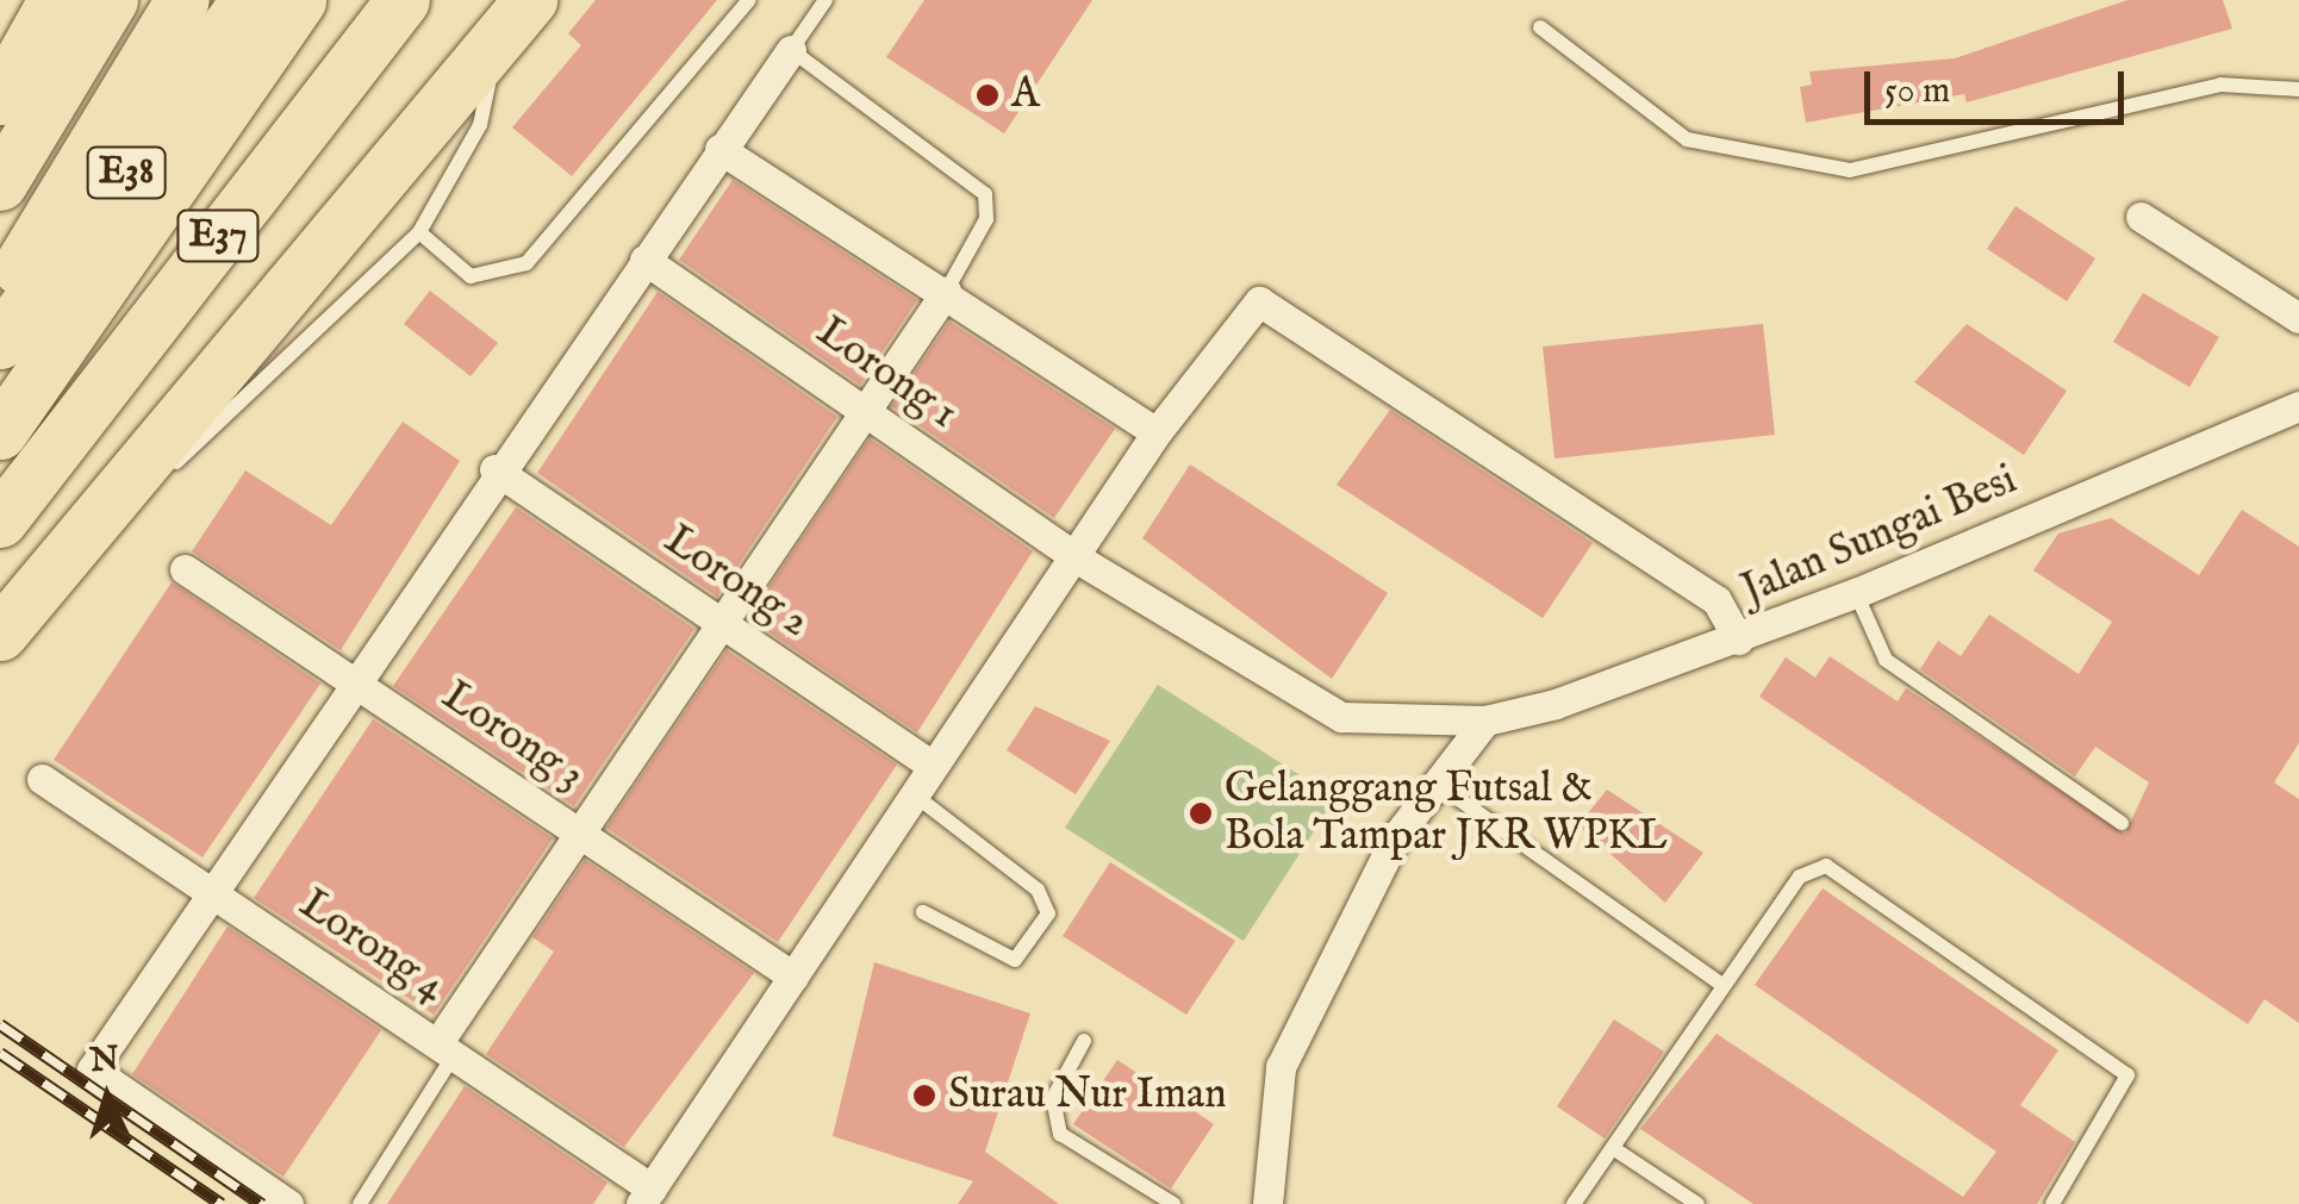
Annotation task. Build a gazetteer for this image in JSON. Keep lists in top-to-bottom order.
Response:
{
  "streets": {
    "highway": ["E38", "E37"],
    "street": [
      "Lorong 1",
      "Jalan Sungai Besi",
      "Lorong 2",
      "Lorong 3",
      "Lorong 4"
    ]
  },
  "crossings": [
    ["Lorong 1", "Jalan Sungai Besi"]
  ],
  "places": ["A", "Gelanggang Futsal & Bola Tampar JKR WPKL", "Surau Nur Iman"],
  "scale_bar": "50 m",
  "north": "top"
}
